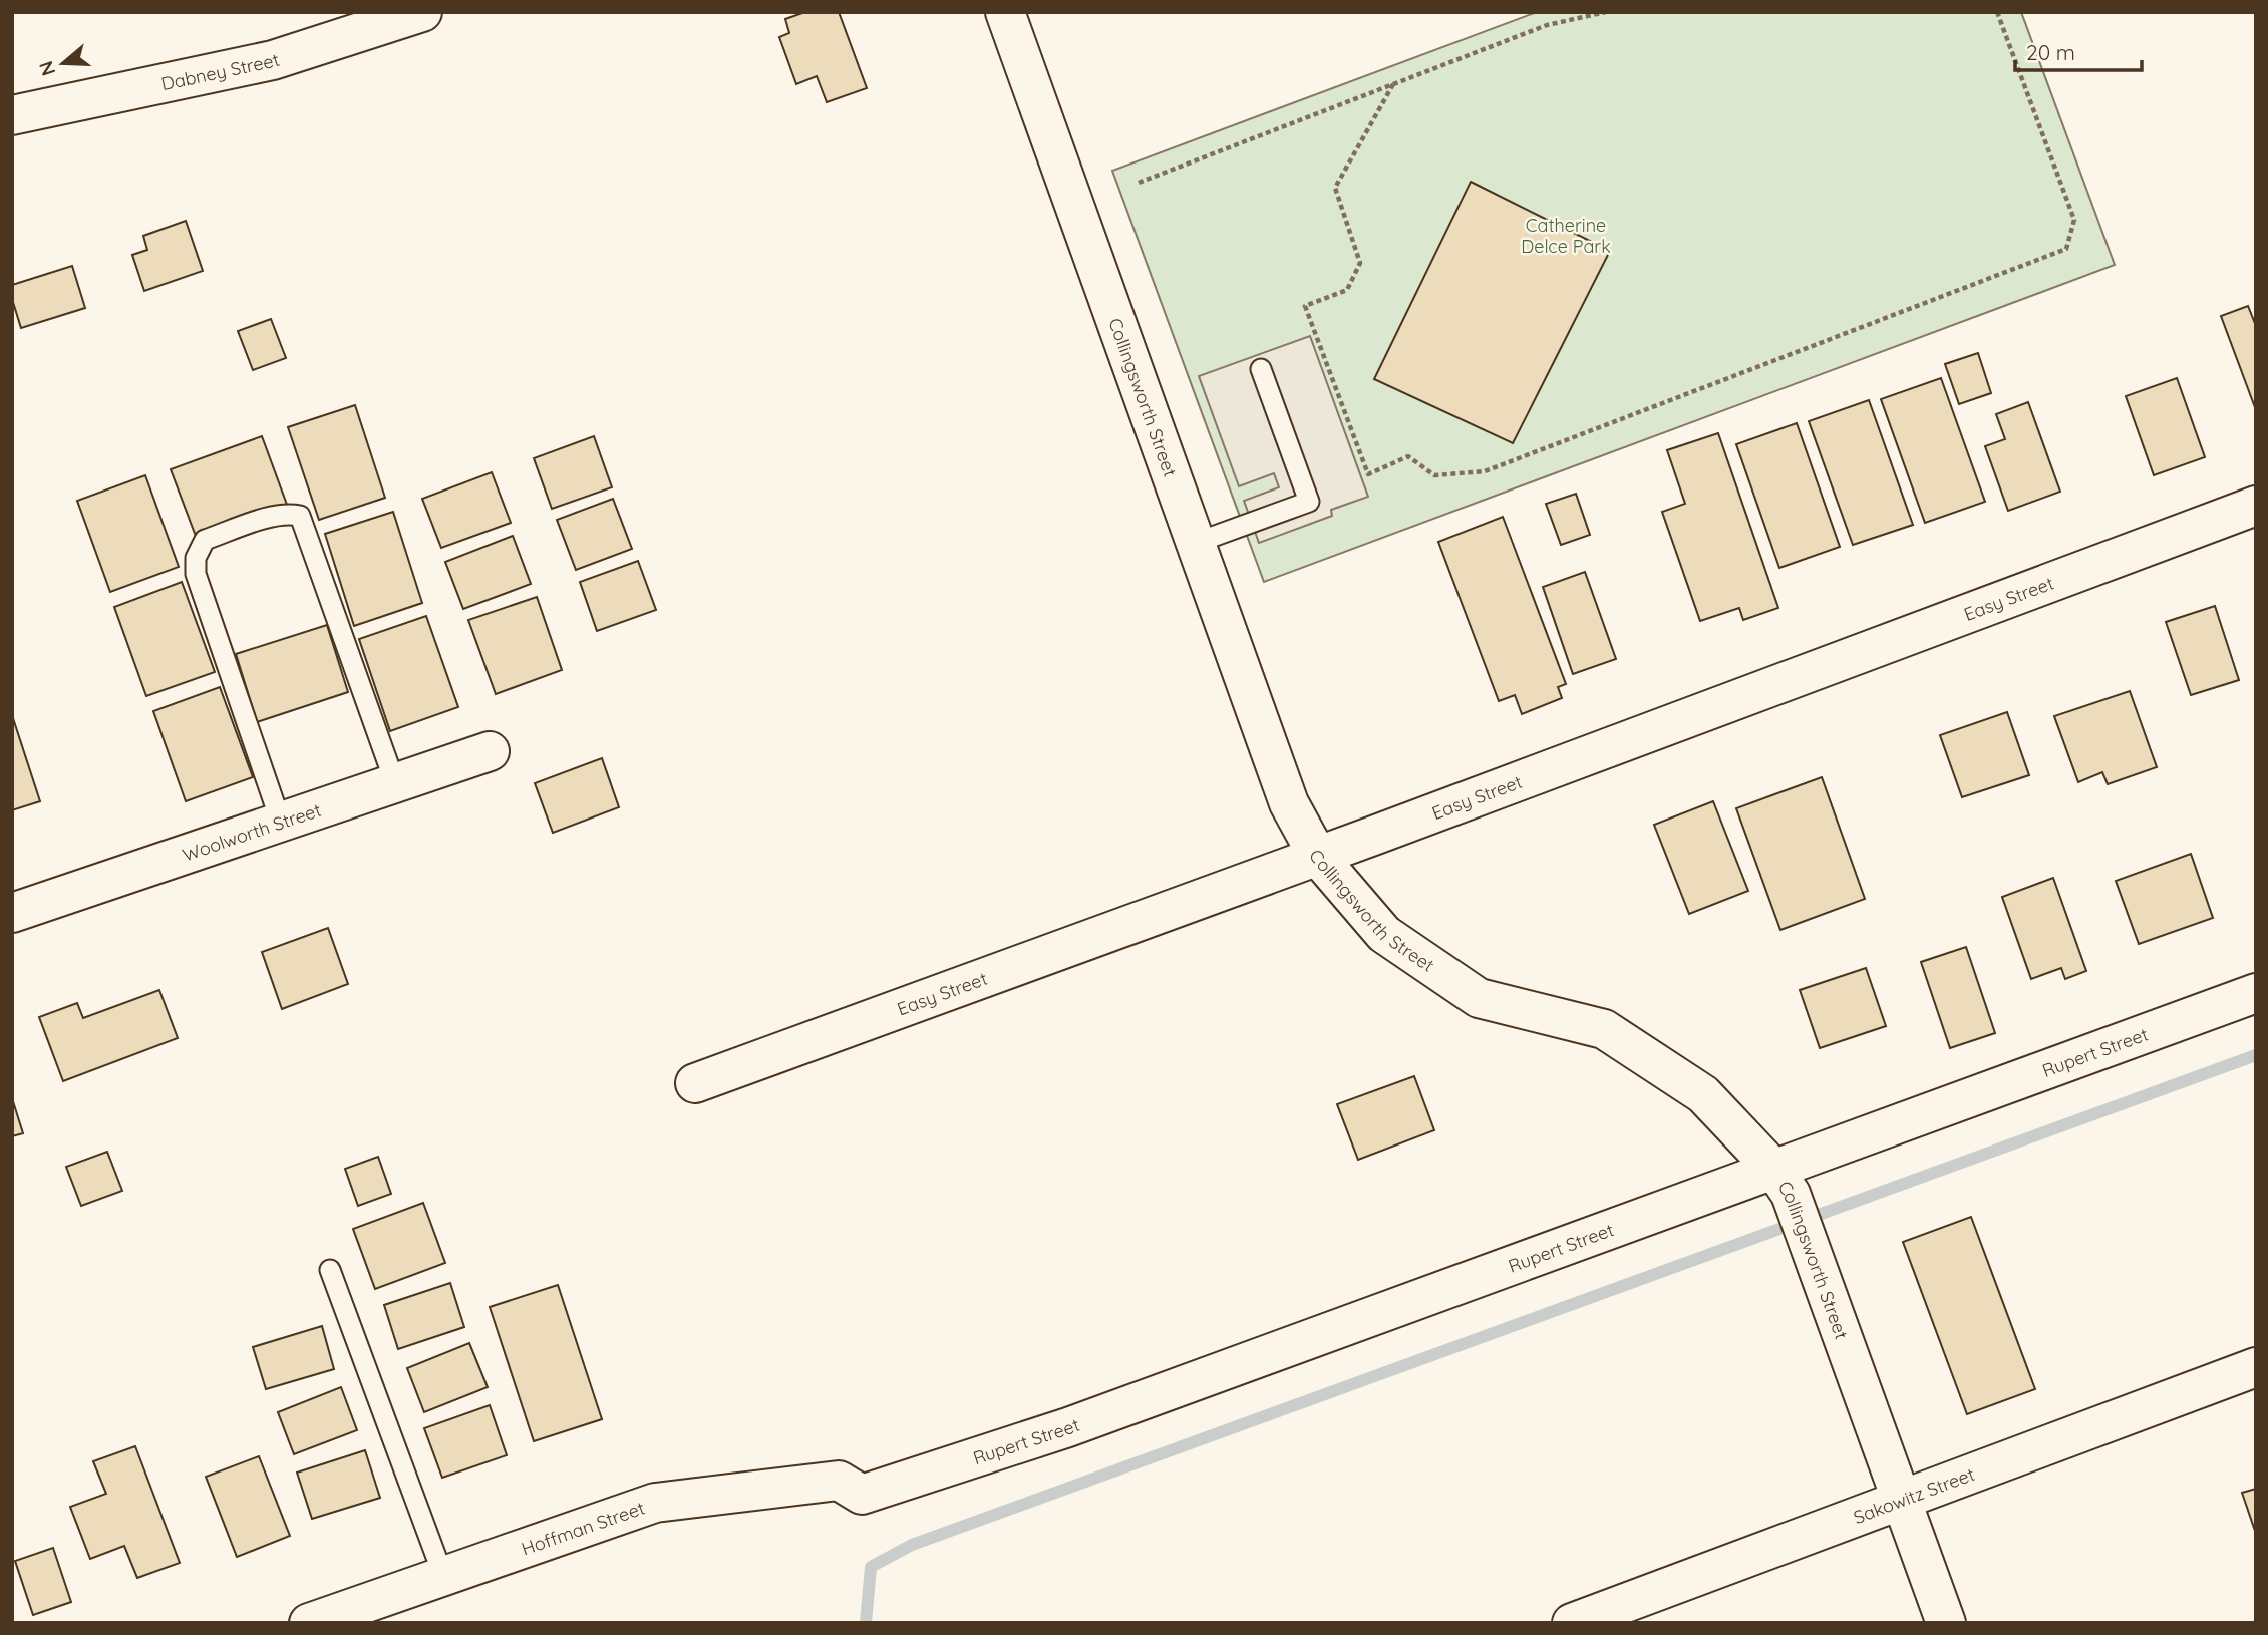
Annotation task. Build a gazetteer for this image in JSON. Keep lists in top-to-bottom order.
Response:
{
  "streets": {
    "street": [
      "Dabney Street",
      "Collingsworth Street",
      "Easy Street",
      "Woolworth Street",
      "Rupert Street",
      "Sakowitz Street",
      "Hoffman Street"
    ]
  },
  "crossings": [
    ["Collingsworth Street", "Easy Street"],
    ["Collingsworth Street", "Rupert Street"],
    ["Collingsworth Street", "Sakowitz Street"],
    ["Rupert Street", "Hoffman Street"]
  ],
  "parks": ["Catherine Delce Park"],
  "scale_bar": "20 m",
  "north": "left"
}
